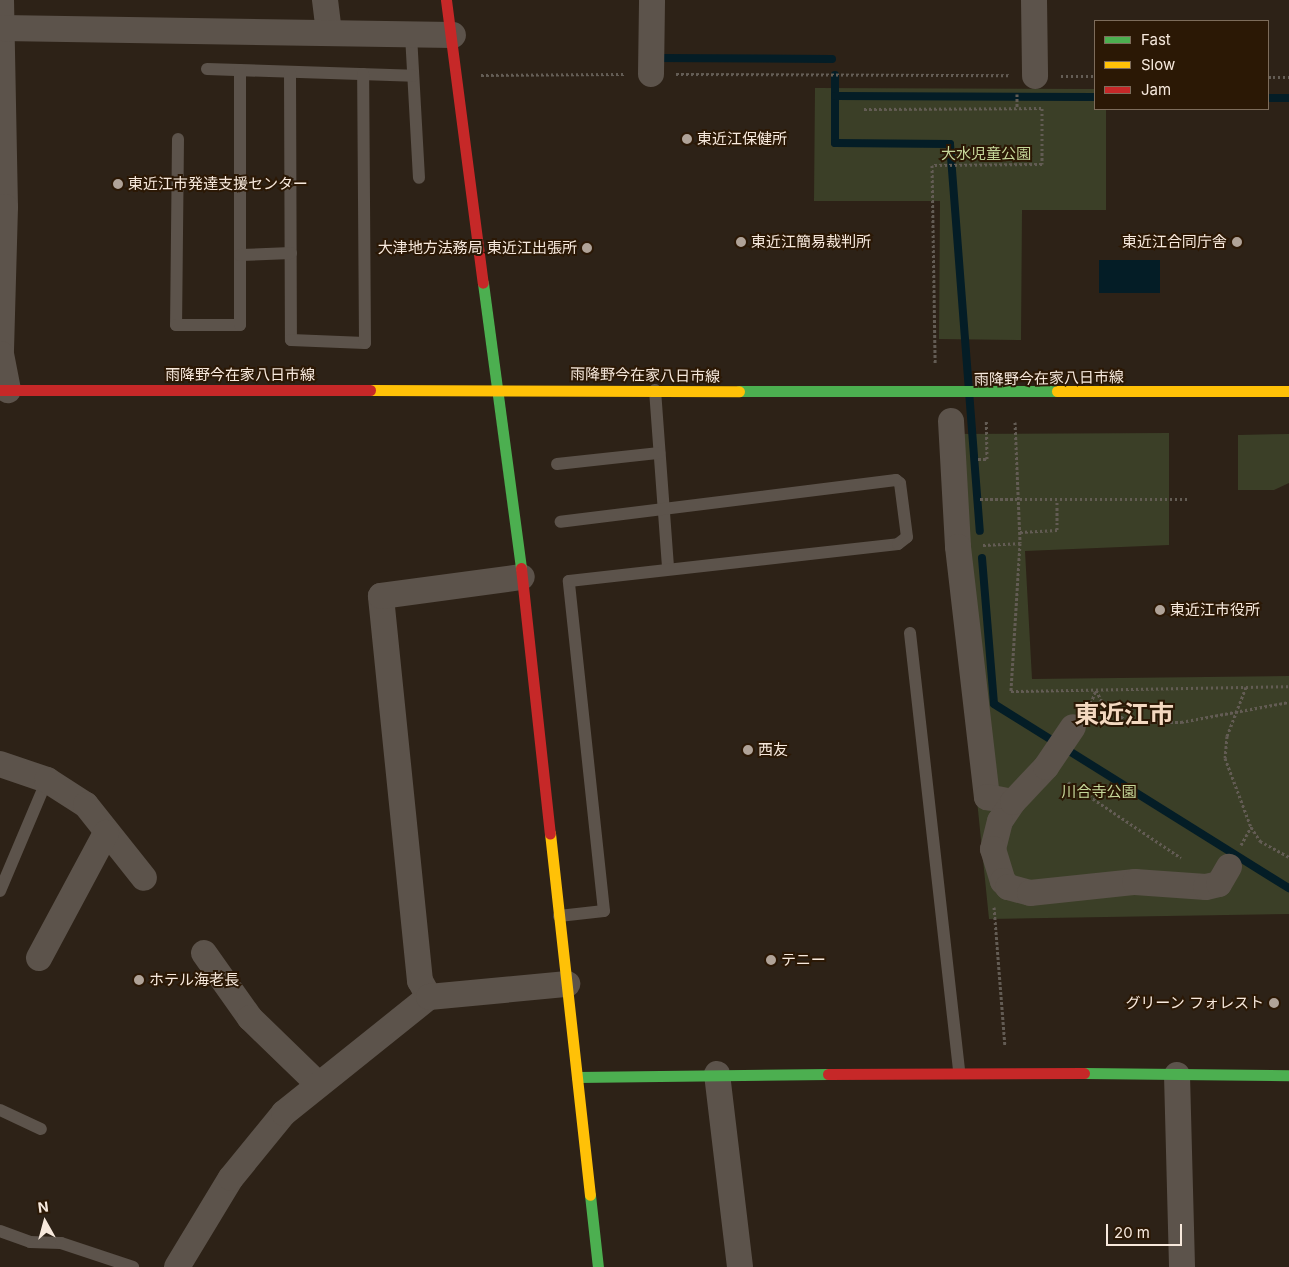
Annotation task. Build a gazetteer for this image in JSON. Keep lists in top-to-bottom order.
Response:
{
  "streets": {
    "street": ["雨降野今在家八日市線"]
  },
  "districts": ["東近江市"],
  "parks": ["大水児童公園", "川合寺公園"],
  "places": [
    "東近江保健所",
    "東近江市発達支援センター",
    "東近江簡易裁判所",
    "東近江合同庁舎",
    "大津地方法務局 東近江出張所",
    "東近江市役所",
    "西友",
    "テニー",
    "ホテル海老長",
    "グリーン フォレスト"
  ],
  "legend": ["Fast", "Slow", "Jam"],
  "scale_bar": "20 m",
  "north": "top"
}
